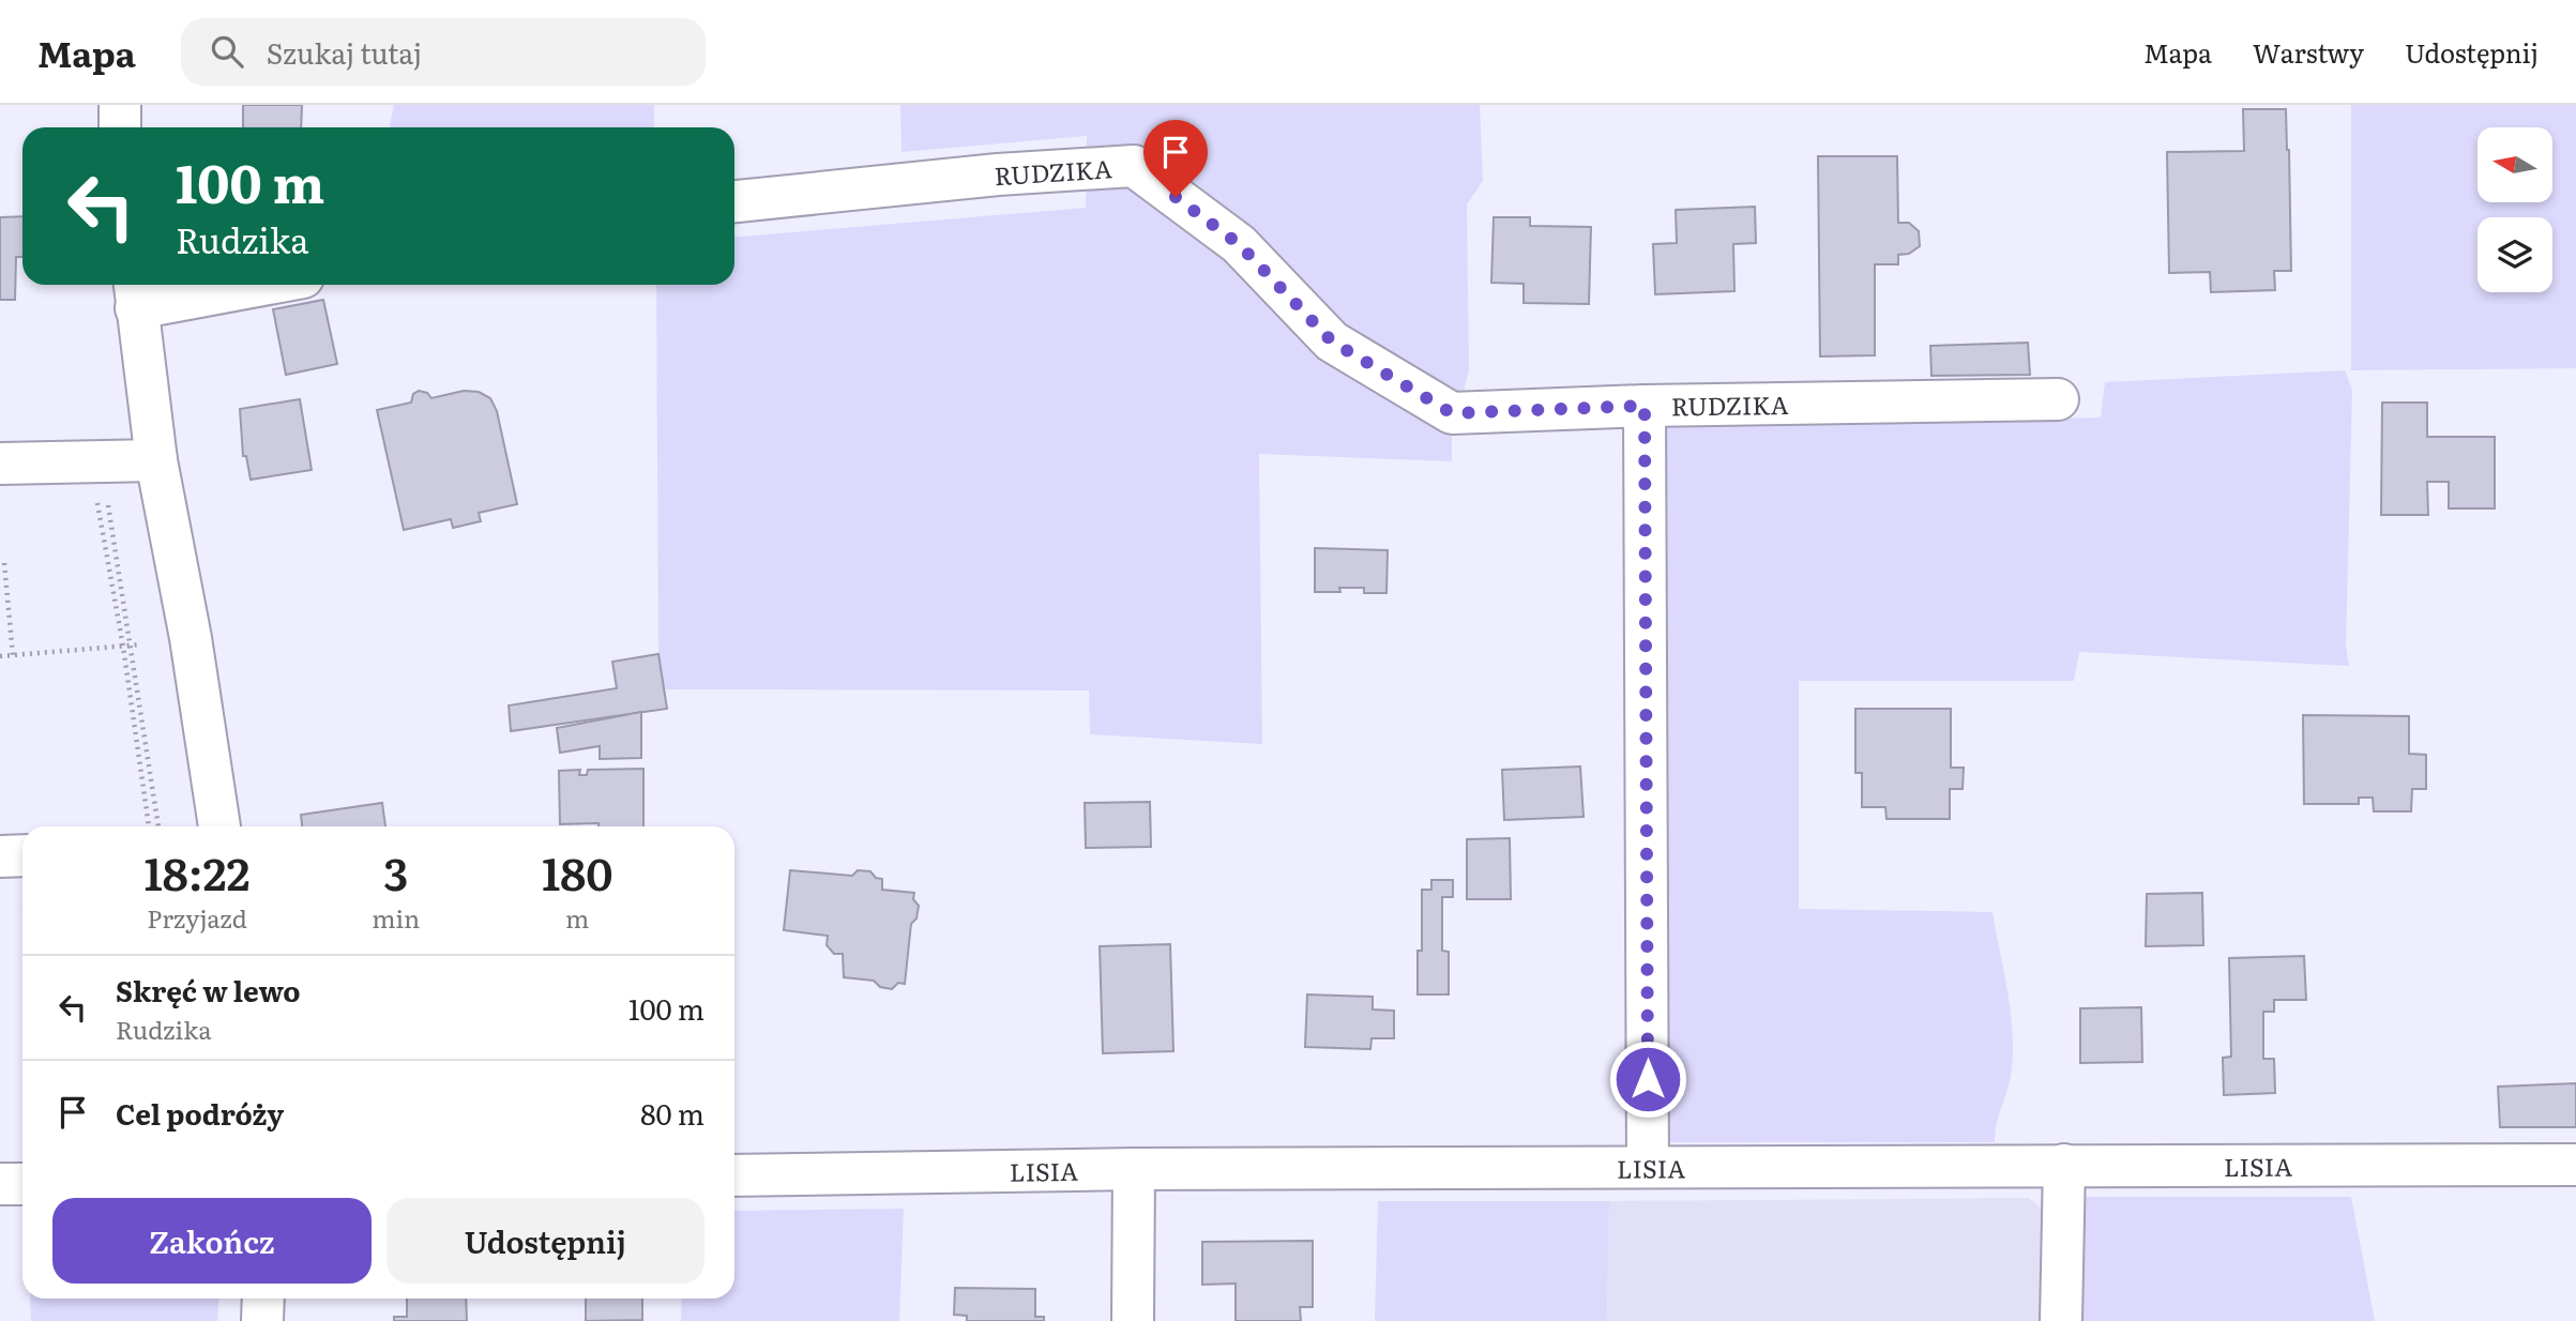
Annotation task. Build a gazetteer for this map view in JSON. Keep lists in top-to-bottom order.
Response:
{
  "streets": {
    "street": ["RUDZIKA", "LISIA"]
  },
  "north": "left",
  "page": {
    "header": "Mapa",
    "search": "Szukaj tutaj",
    "nav": ["Mapa", "Warstwy", "Udostępnij"],
    "turn": ["100 m", "Rudzika"],
    "eta": [
      "18:22",
      "Przyjazd",
      "3",
      "min",
      "180",
      "m"
    ],
    "list": [
      {
        "name": "Skręć w lewo",
        "note": "Rudzika",
        "value": "100 m"
      },
      {
        "name": "Cel podróży",
        "value": "80 m"
      }
    ],
    "buttons": ["Zakończ", "Udostępnij"]
  }
}
